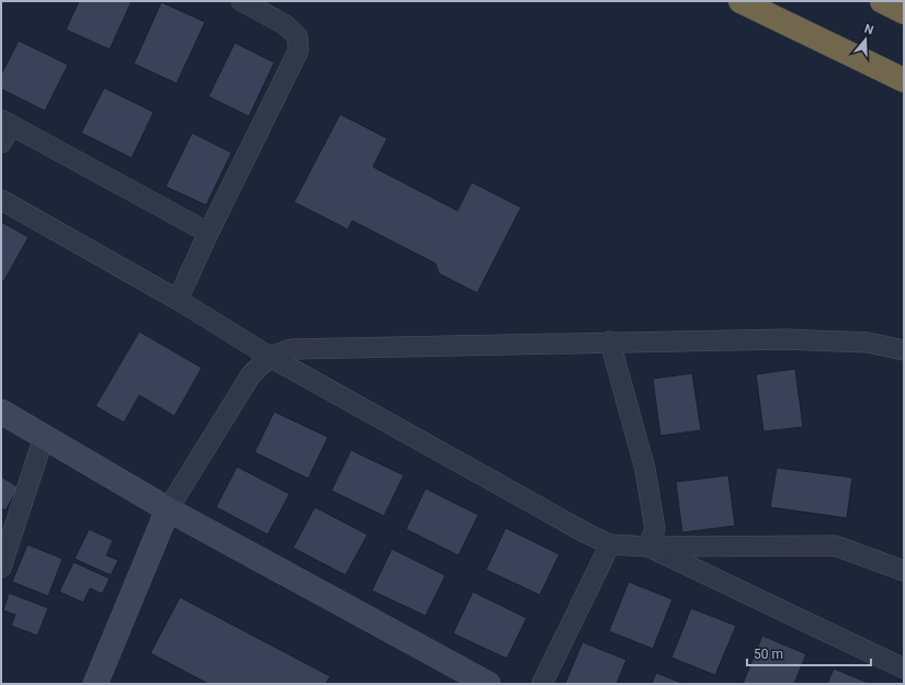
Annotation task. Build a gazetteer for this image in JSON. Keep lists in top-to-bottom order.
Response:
{
  "scale_bar": "50 m",
  "north": "top"
}
